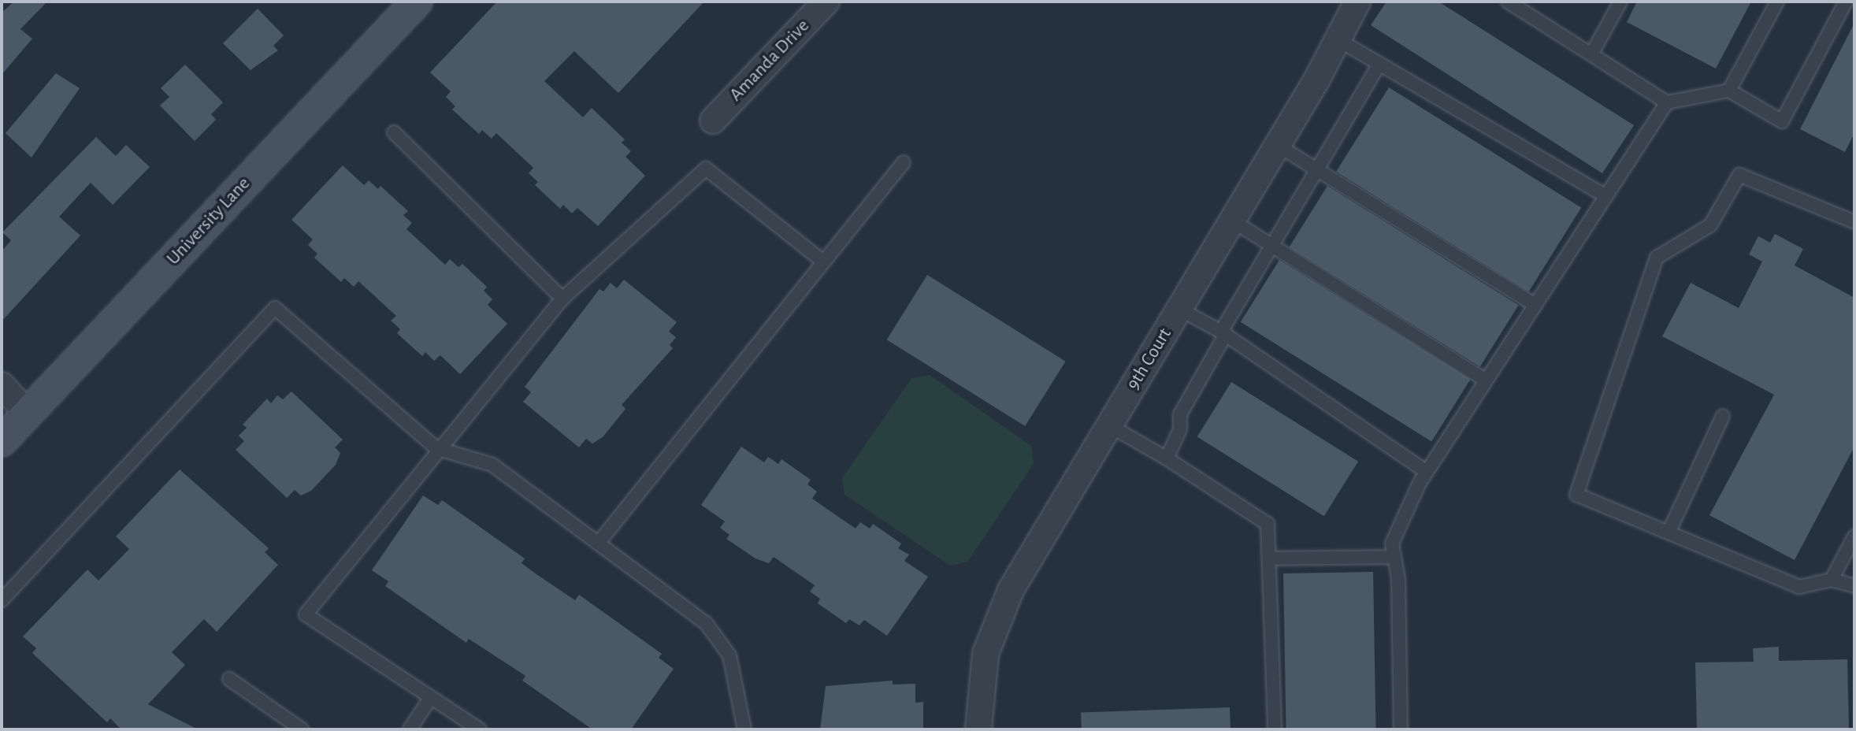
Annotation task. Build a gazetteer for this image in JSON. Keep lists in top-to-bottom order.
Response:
{
  "streets": {
    "street": ["Amanda Drive", "University Lane", "9th Court"]
  }
}
